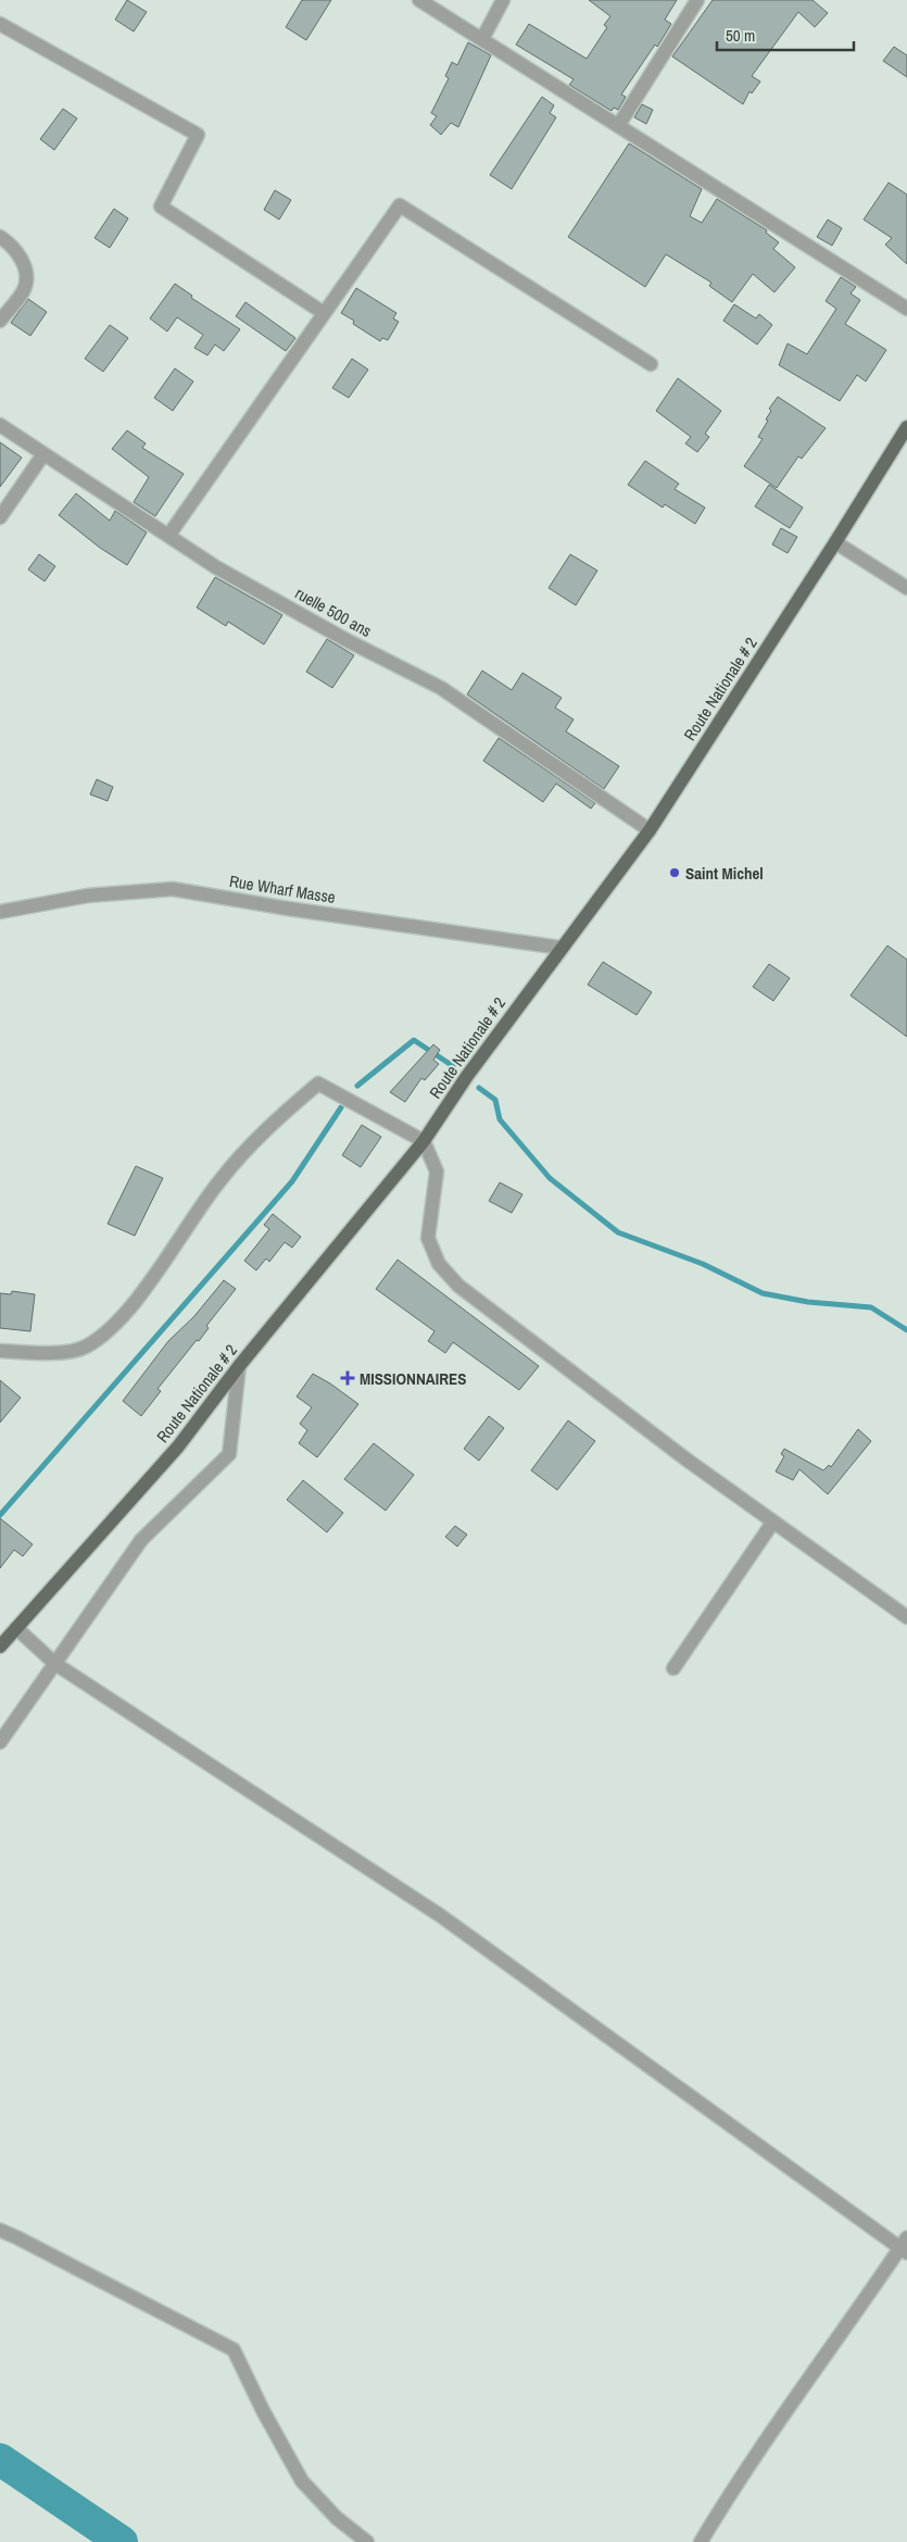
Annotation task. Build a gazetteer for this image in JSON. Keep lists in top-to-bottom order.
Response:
{
  "streets": {
    "main road": ["Route Nationale # 2"],
    "street": ["ruelle 500 ans", "Rue Wharf Masse"]
  },
  "crossings": [
    ["ruelle 500 ans", "Route Nationale # 2"],
    ["Route Nationale # 2", "Rue Wharf Masse"]
  ],
  "places": {
    "other": ["Saint Michel"],
    "health": ["MISSIONNAIRES"]
  },
  "scale_bar": "50 m"
}
